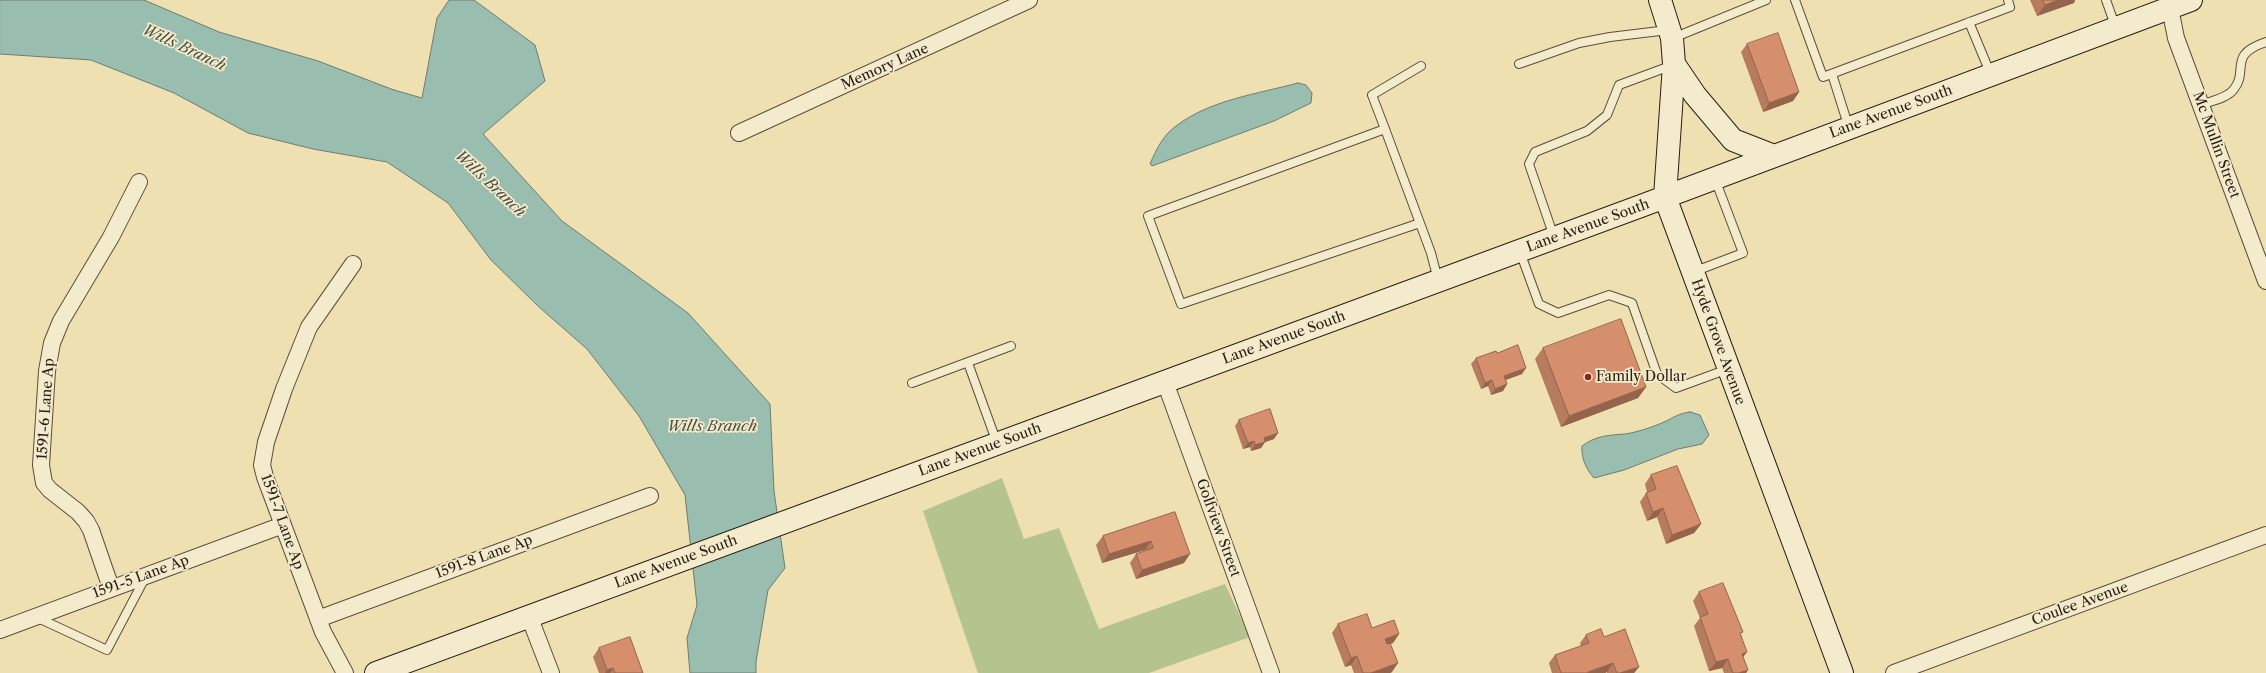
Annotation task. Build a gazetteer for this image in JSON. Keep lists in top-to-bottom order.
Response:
{
  "streets": {
    "main road": ["Lane Avenue South", "Hyde Grove Avenue"],
    "street": [
      "Memory Lane",
      "Mc Mullin Street",
      "1591-6 Lane Ap",
      "1591-7 Lane Ap",
      "Golfview Street",
      "1591-8 Lane Ap",
      "1591-5 Lane Ap",
      "Coulee Avenue"
    ]
  },
  "crossings": [
    ["Lane Avenue South", "Mc Mullin Street"],
    ["Lane Avenue South", "Hyde Grove Avenue"],
    ["Lane Avenue South", "Golfview Street"],
    ["1591-6 Lane Ap", "1591-5 Lane Ap"],
    ["1591-7 Lane Ap", "1591-8 Lane Ap"],
    ["1591-7 Lane Ap", "1591-5 Lane Ap"]
  ],
  "water": ["Wills Branch"],
  "places": ["Family Dollar"]
}
